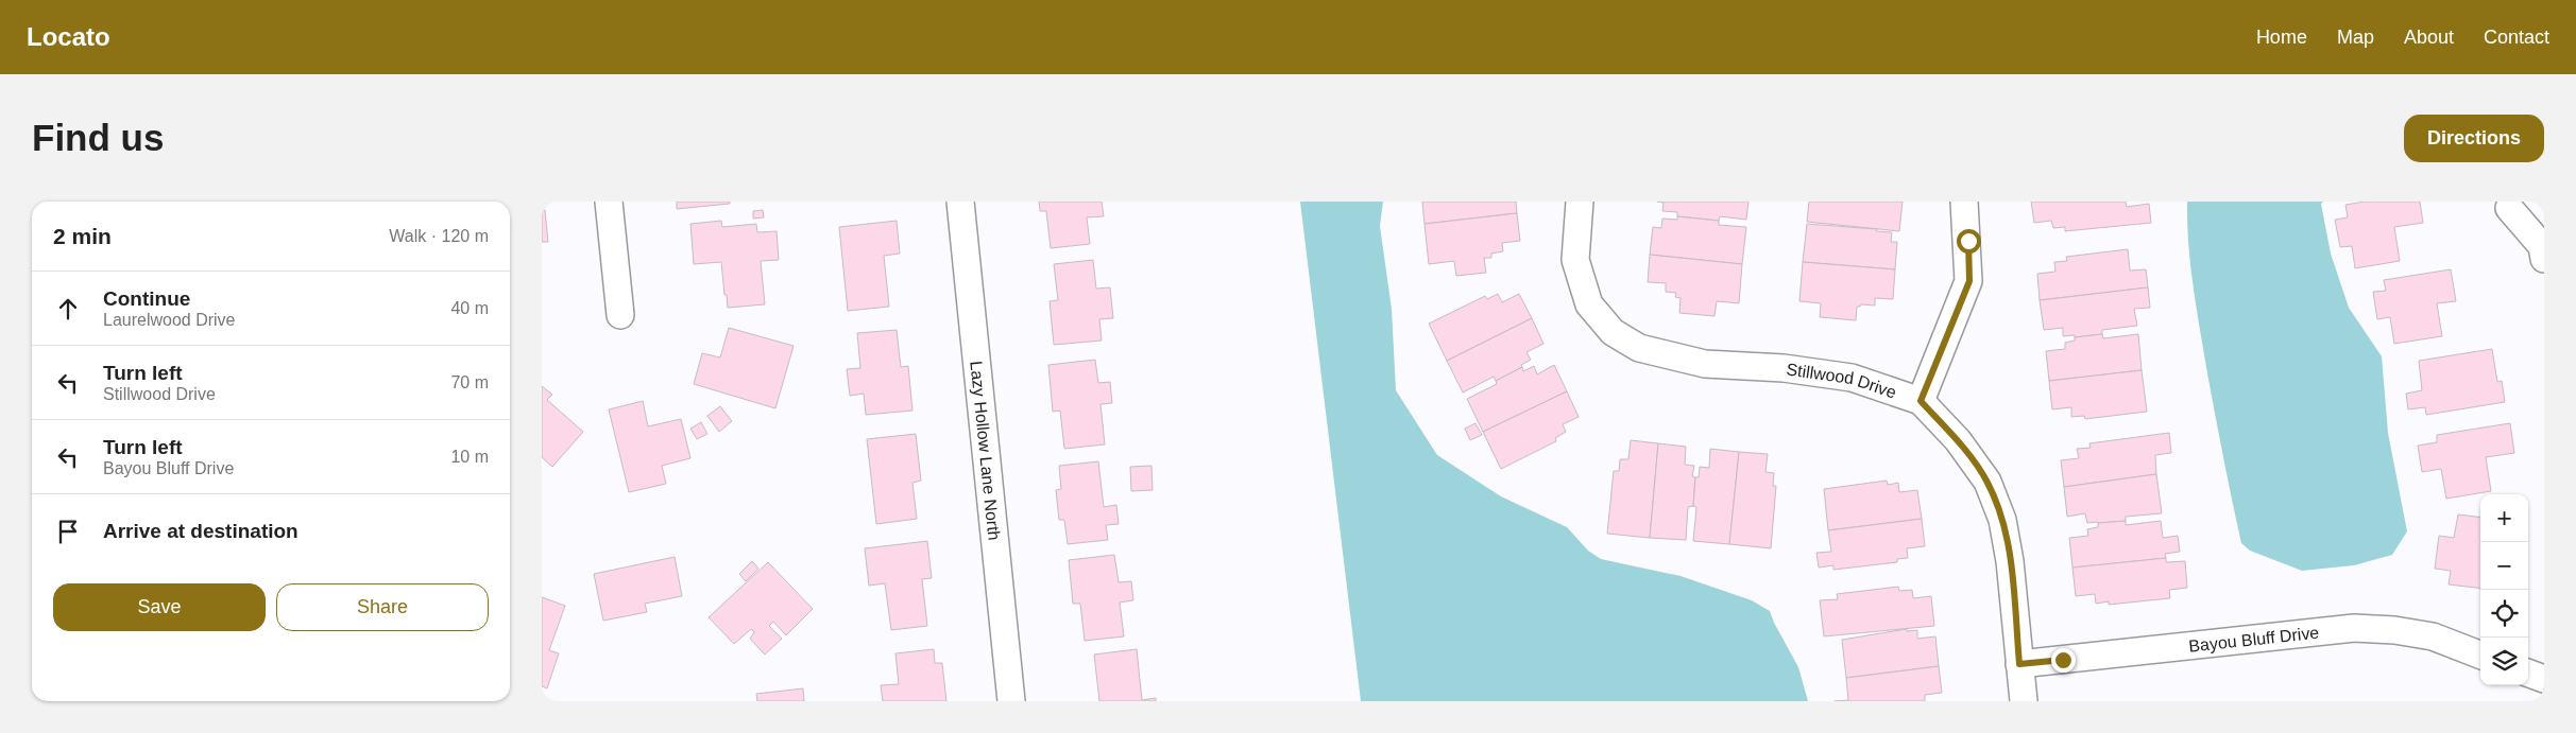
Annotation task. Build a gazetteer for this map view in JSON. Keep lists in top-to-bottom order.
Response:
{
  "streets": {
    "street": ["Stillwood Drive", "Lazy Hollow Lane North", "Bayou Bluff Drive"]
  },
  "crossings": [
    ["Stillwood Drive", "Bayou Bluff Drive"]
  ],
  "page": {
    "header": "Locato",
    "nav": [
      "Home",
      "Map",
      "About",
      "Contact"
    ],
    "buttons": [
      "Directions",
      ["Save", "Share"]
    ],
    "title": "Find us",
    "heading": ["2 min", "Walk · 120 m"],
    "list": [
      ["Continue", "Laurelwood Drive", "40 m"],
      ["Turn left", "Stillwood Drive", "70 m"],
      ["Turn left", "Bayou Bluff Drive", "10 m"],
      "Arrive at destination"
    ],
    "map_buttons": ["+", "−"]
  }
}
